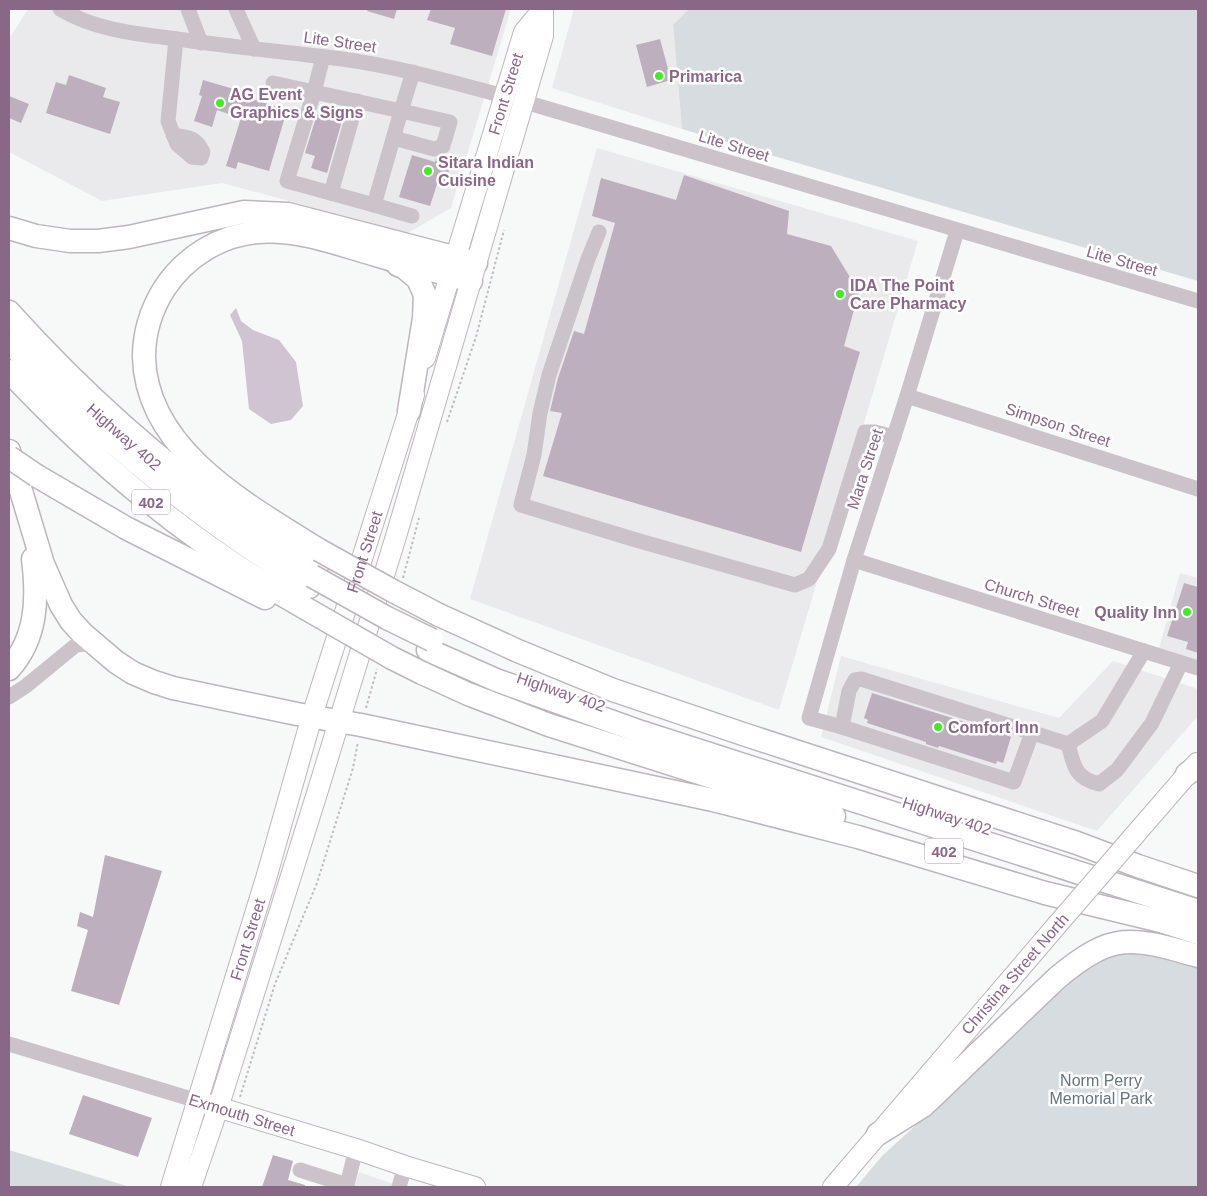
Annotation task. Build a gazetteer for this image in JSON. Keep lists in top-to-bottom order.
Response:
{
  "streets": {
    "highway": ["Highway 402", "402"],
    "main road": ["Front Street", "Christina Street North", "Exmouth Street"],
    "street": [
      "Lite Street",
      "Simpson Street",
      "Mara Street",
      "Church Street"
    ]
  },
  "crossings": [
    ["Lite Street", "Front Street"],
    ["Lite Street", "Mara Street"],
    ["Front Street", "Exmouth Street"],
    ["Simpson Street", "Mara Street"],
    ["Mara Street", "Church Street"]
  ],
  "parks": ["Norm Perry Memorial Park"],
  "places": [
    "Primarica",
    "AG Event Graphics & Signs",
    "Sitara Indian Cuisine",
    "IDA The Point Care Pharmacy",
    "Quality Inn",
    "Comfort Inn"
  ]
}
